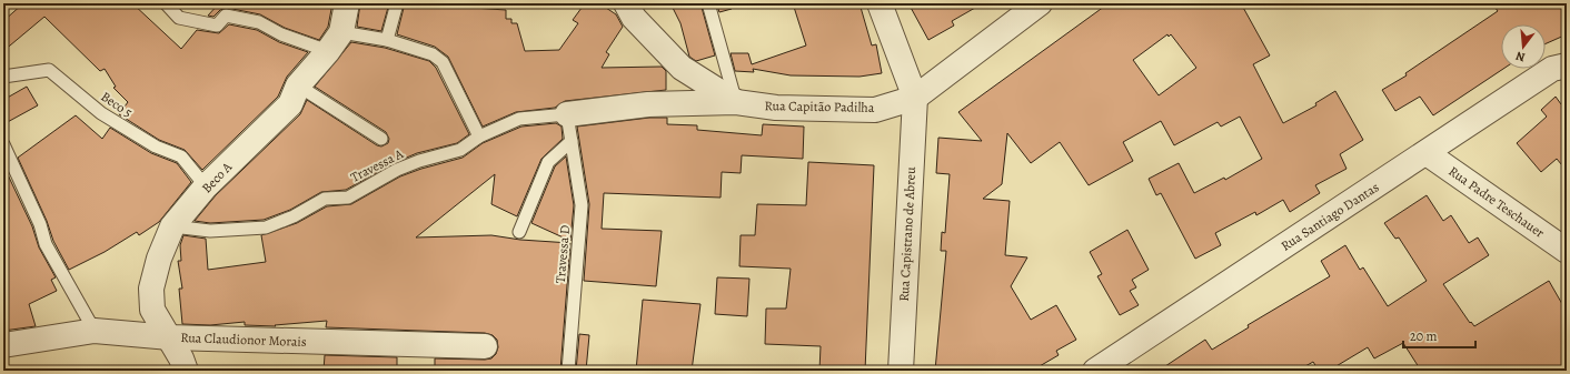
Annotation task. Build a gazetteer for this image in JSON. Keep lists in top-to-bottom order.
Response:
{
  "streets": {
    "street": [
      "Rua Capitão Padilha",
      "Beco A",
      "Rua Padre Teschauer",
      "Rua Santiago Dantas",
      "Rua Capistrano de Abreu",
      "Rua Claudionor Morais"
    ],
    "lane": ["Beco 5", "Travessa A", "Travessa D"]
  },
  "crossings": [
    ["Beco 5", "Beco A"],
    ["Rua Capitão Padilha", "Travessa A"],
    ["Rua Capitão Padilha", "Rua Capistrano de Abreu"],
    ["Rua Capitão Padilha", "Travessa D"],
    ["Travessa A", "Beco A"],
    ["Travessa A", "Travessa D"],
    ["Beco A", "Rua Claudionor Morais"],
    ["Rua Padre Teschauer", "Rua Santiago Dantas"]
  ],
  "scale_bar": "20 m",
  "north": "bottom"
}
